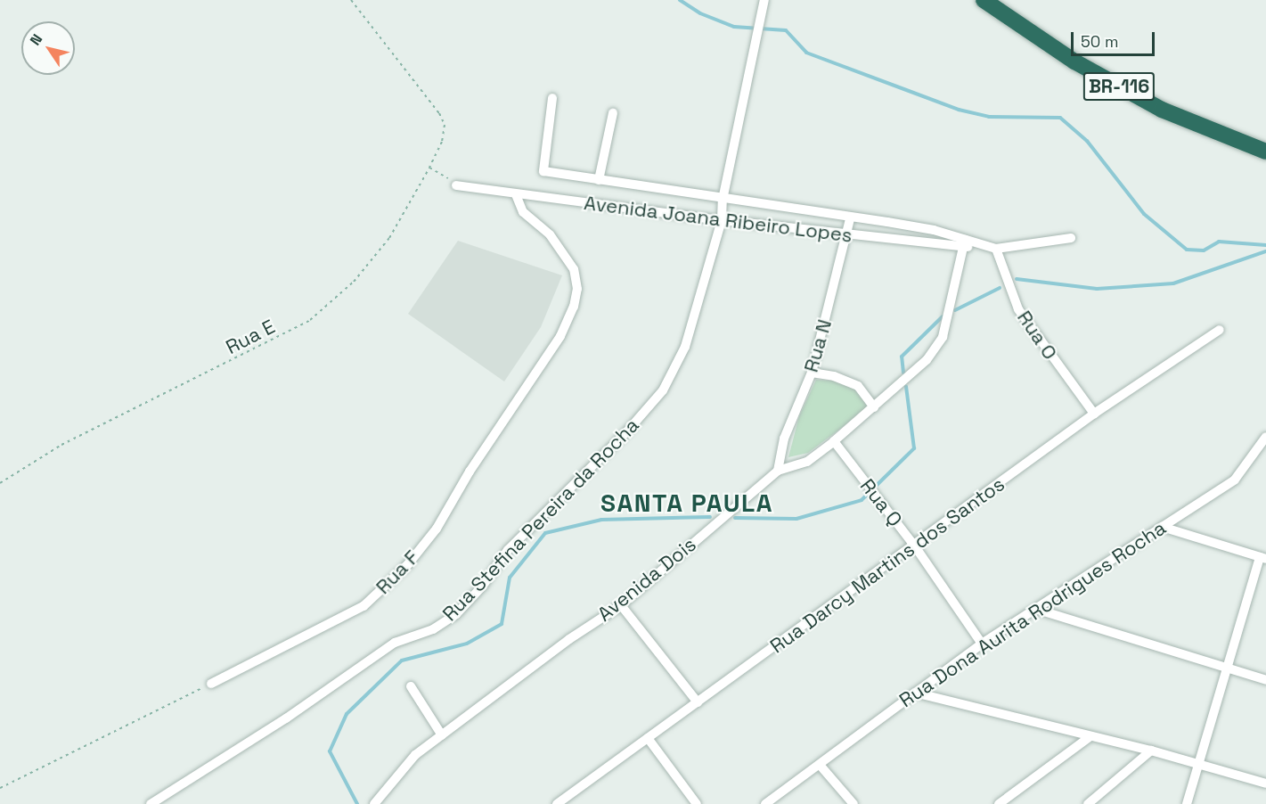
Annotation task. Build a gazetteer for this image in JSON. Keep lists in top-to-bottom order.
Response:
{
  "streets": {
    "highway": ["BR-116"],
    "street": [
      "Avenida Joana Ribeiro Lopes",
      "Rua O",
      "Rua N",
      "Rua Q",
      "Rua Stefina Pereira da Rocha",
      "Rua Darcy Martins dos Santos",
      "Rua F",
      "Avenida Dois",
      "Rua Dona Aurita Rodrigues Rocha"
    ],
    "path": ["Rua E"]
  },
  "crossings": [
    ["Avenida Joana Ribeiro Lopes", "Rua O"],
    ["Avenida Joana Ribeiro Lopes", "Rua N"],
    ["Avenida Joana Ribeiro Lopes", "Rua Stefina Pereira da Rocha"],
    ["Avenida Joana Ribeiro Lopes", "Rua F"],
    ["Avenida Joana Ribeiro Lopes", "Avenida Dois"],
    ["Rua O", "Rua Darcy Martins dos Santos"],
    ["Rua N", "Avenida Dois"],
    ["Rua Q", "Rua Darcy Martins dos Santos"],
    ["Rua Q", "Avenida Dois"],
    ["Rua Q", "Rua Dona Aurita Rodrigues Rocha"]
  ],
  "districts": ["SANTA PAULA"],
  "scale_bar": "50 m",
  "north": "top left"
}
